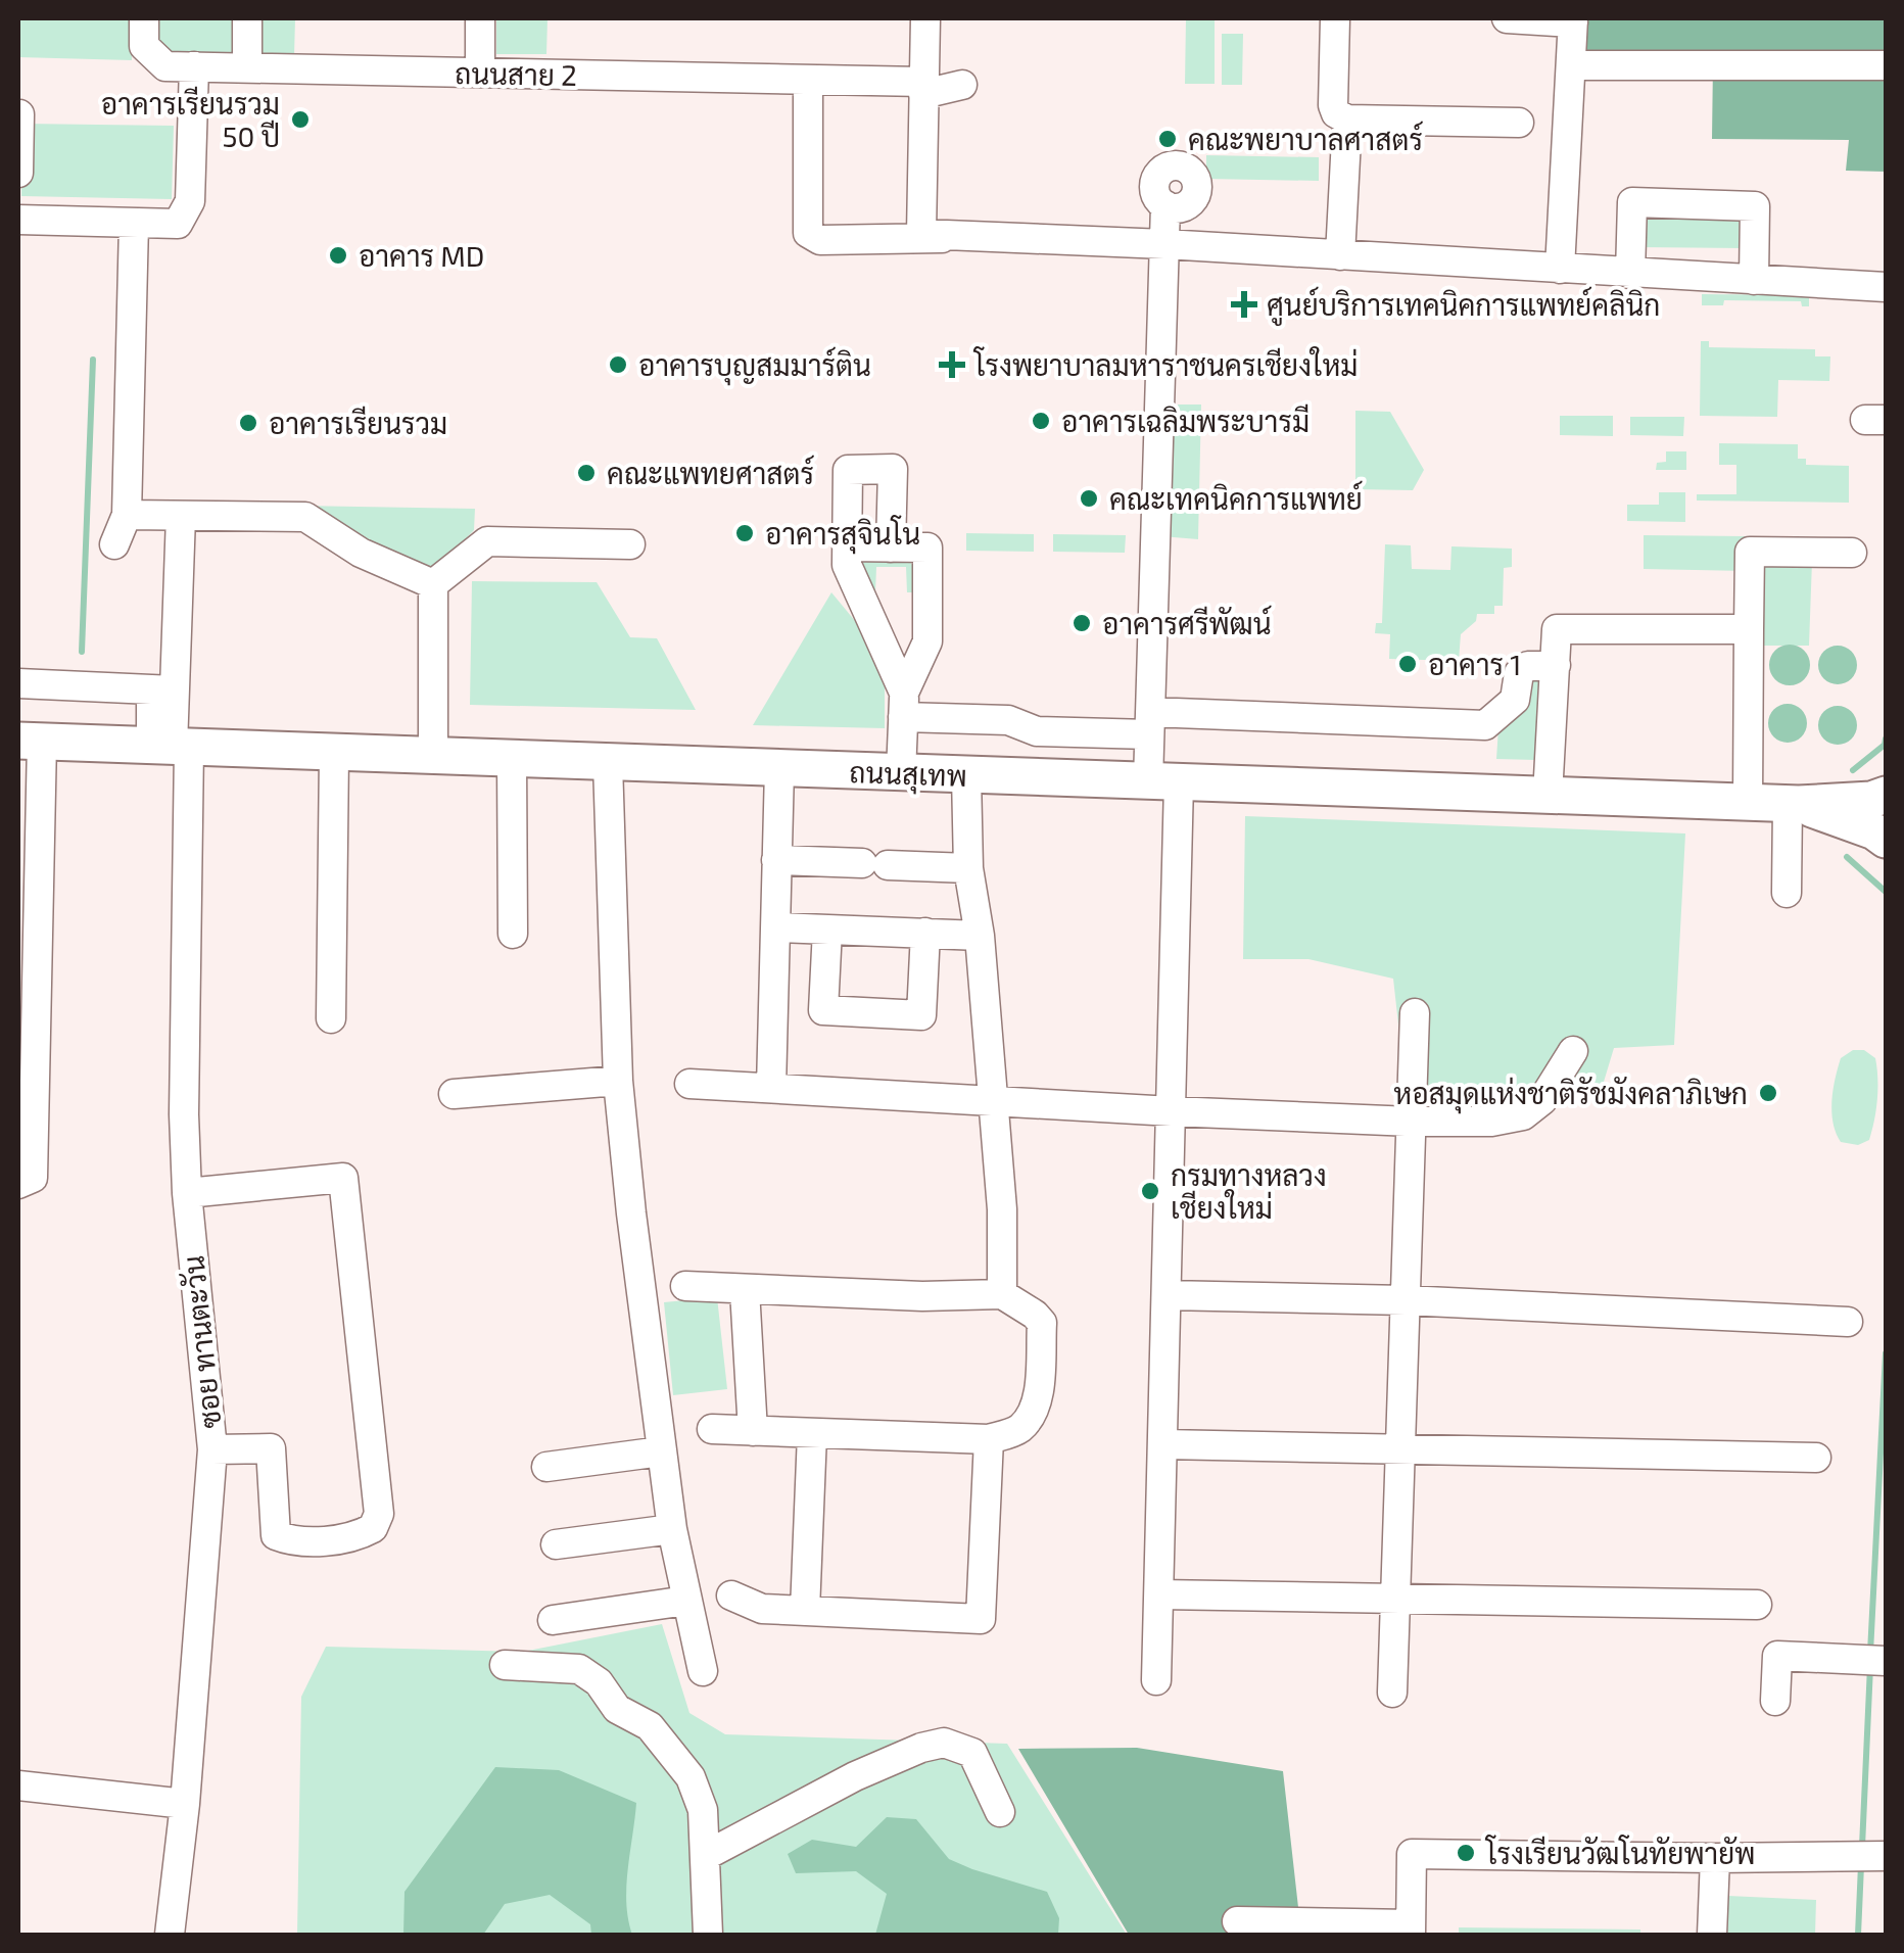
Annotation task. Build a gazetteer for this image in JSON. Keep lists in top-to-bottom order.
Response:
{
  "streets": {
    "main road": ["ถนนสุเทพ"],
    "street": ["ถนนสาย 2", "ซอย ทานตะวัน"]
  },
  "crossings": [
    ["ถนนสุเทพ", "ซอย ทานตะวัน"]
  ],
  "places": {
    "other": [
      "อาคารเรียนรวม 50 ปี",
      "คณะพยาบาลศาสตร์",
      "อาคาร MD",
      "อาคารบุญสมมาร์ติน",
      "อาคารเฉลิมพระบารมี",
      "อาคารเรียนรวม",
      "คณะแพทยศาสตร์",
      "คณะเทคนิคการแพทย์",
      "อาคารสุจินโน",
      "อาคารศรีพัฒน์",
      "อาคาร 1",
      "หอสมุดแห่งชาติรัชมังคลาภิเษก",
      "กรมทางหลวง เชียงใหม่",
      "โรงเรียนวัฒโนทัยพายัพ"
    ],
    "health": ["ศูนย์บริการเทคนิคการแพทย์คลินิก", "โรงพยาบาลมหาราชนครเชียงใหม่"]
  }
}
